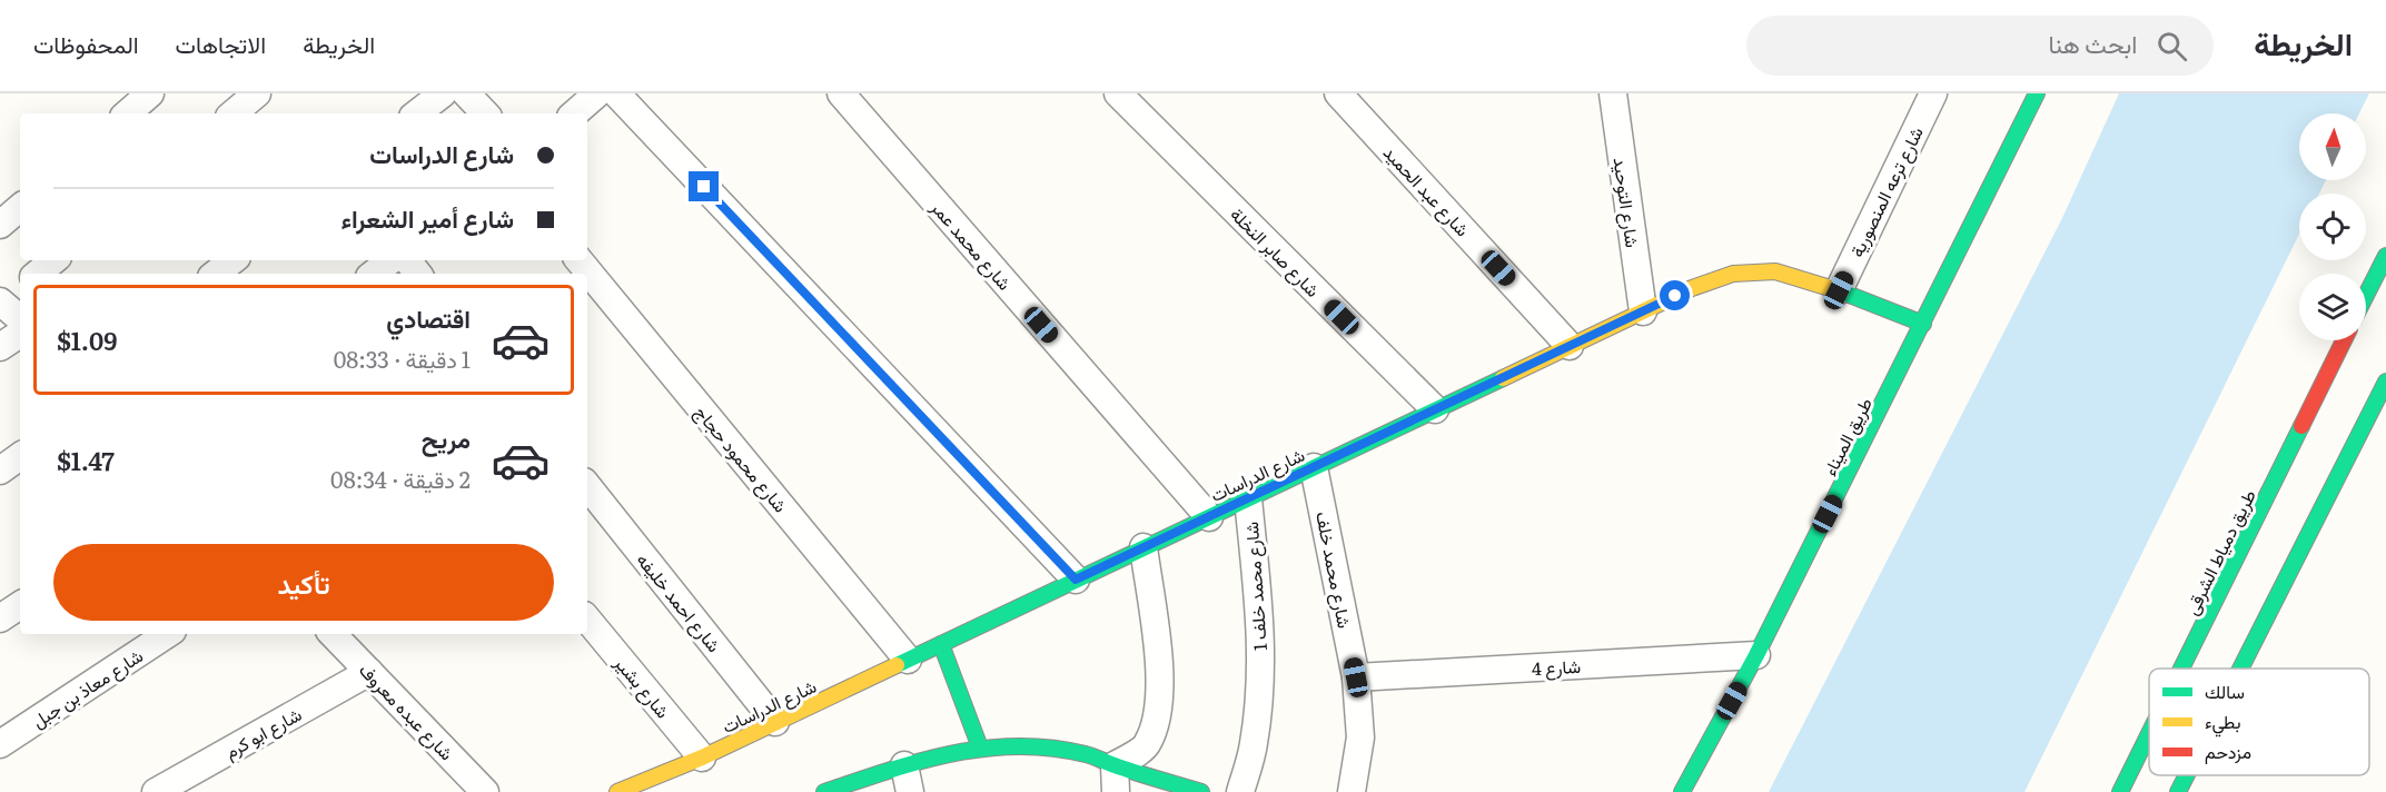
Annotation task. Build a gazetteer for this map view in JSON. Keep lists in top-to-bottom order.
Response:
{
  "streets": {
    "main road": ["طريق الميناء", "شارع الدراسات", "طريق دمياط الشرقى"],
    "street": [
      "شارع عبد الحميد",
      "شارع ترعه المنصورية",
      "شارع التوحيد",
      "شارع محمد عمر",
      "شارع صابر النخلة",
      "شارع محمود حجاج",
      "شارع محمد خلف",
      "شارع محمد خلف 1",
      "شارع احمد خليفه",
      "شارع 4",
      "شارع بشير",
      "شارع معاذ بن جبل",
      "شارع عبده معروف",
      "شارع ابو كرم"
    ]
  },
  "crossings": [
    ["شارع عبد الحميد", "شارع الدراسات"],
    ["شارع ترعه المنصورية", "شارع الدراسات"],
    ["شارع التوحيد", "شارع الدراسات"],
    ["شارع محمد عمر", "شارع الدراسات"],
    ["شارع صابر النخلة", "شارع الدراسات"],
    ["طريق الميناء", "شارع الدراسات"],
    ["طريق الميناء", "شارع 4"],
    ["شارع محمود حجاج", "شارع الدراسات"],
    ["شارع الدراسات", "شارع محمد خلف"],
    ["شارع الدراسات", "شارع محمد خلف 1"],
    ["شارع الدراسات", "شارع احمد خليفه"],
    ["شارع الدراسات", "شارع بشير"],
    ["شارع محمد خلف", "شارع 4"],
    ["شارع عبده معروف", "شارع ابو كرم"]
  ],
  "legend": ["سالك", "بطيء", "مزدحم"],
  "north": "top",
  "page": {
    "header": "الخريطة",
    "search": "ابحث هنا",
    "nav": ["الخريطة", "الاتجاهات", "المحفوظات"],
    "banner": ["شارع الدراسات", "شارع أمير الشعراء"],
    "list": [
      {
        "name": "اقتصادي",
        "note": "1 دقيقة · 08:33",
        "value": "$1.09"
      },
      {
        "name": "مريح",
        "note": "2 دقيقة · 08:34",
        "value": "$1.47"
      }
    ],
    "buttons": "تأكيد"
  }
}
